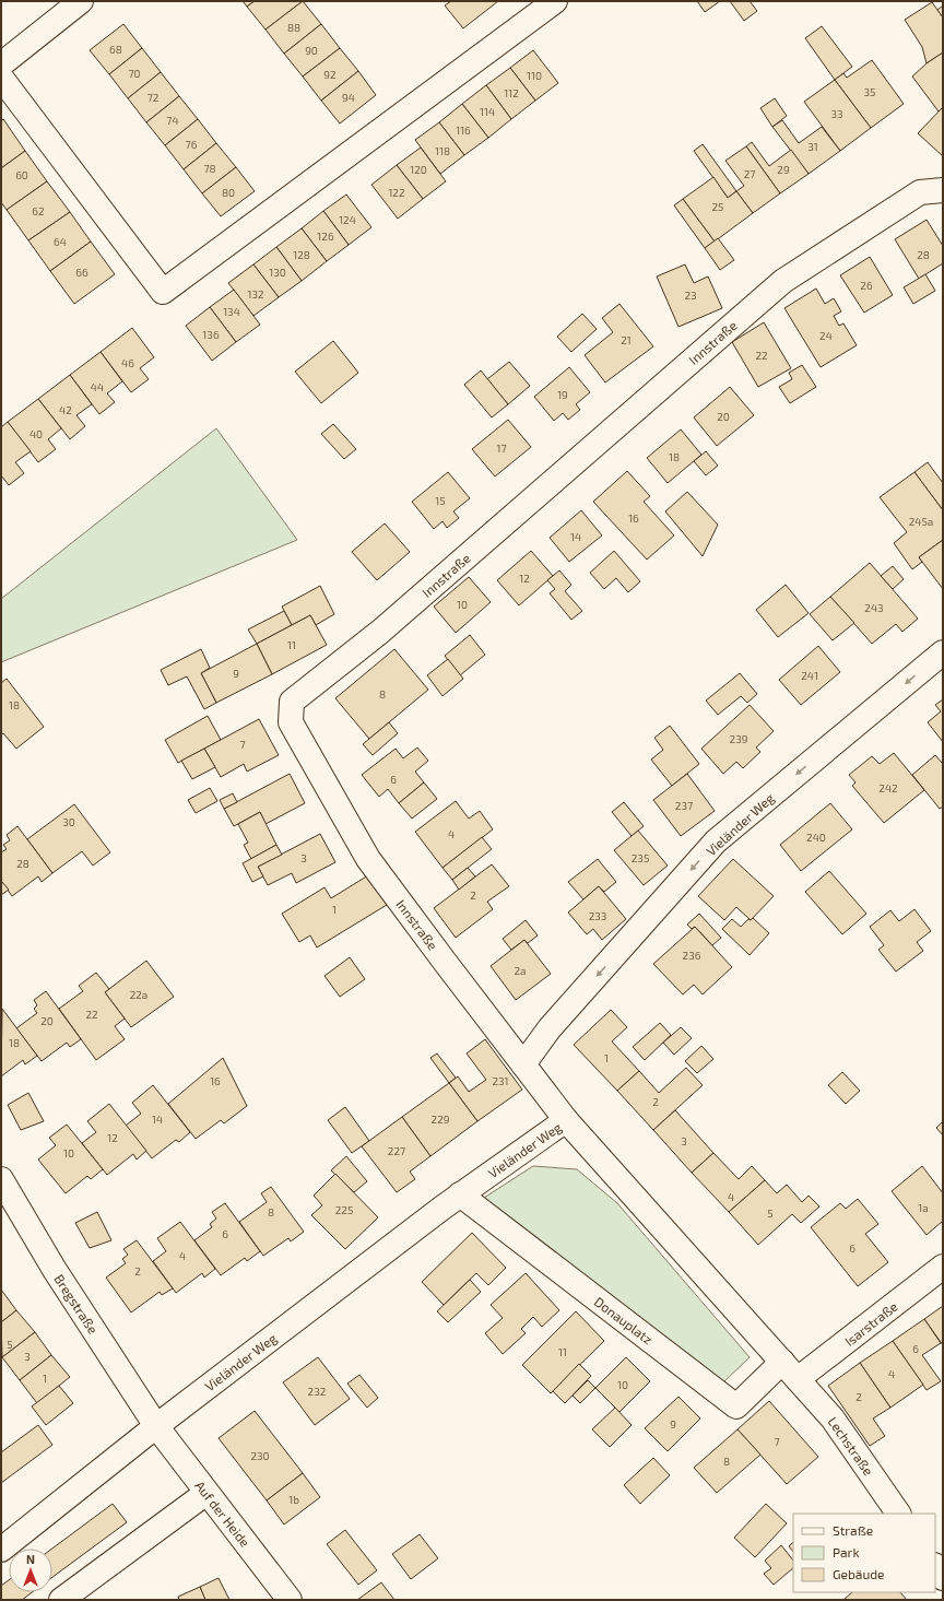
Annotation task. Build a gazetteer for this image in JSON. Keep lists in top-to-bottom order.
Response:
{
  "streets": {
    "street": [
      "Innstraße",
      "Vieländer Weg",
      "Bregstraße",
      "Donauplatz",
      "Isarstraße",
      "Lechstraße",
      "Auf der Heide"
    ]
  },
  "crossings": [
    ["Innstraße", "Vieländer Weg"],
    ["Vieländer Weg", "Bregstraße"],
    ["Vieländer Weg", "Donauplatz"],
    ["Vieländer Weg", "Auf der Heide"],
    ["Bregstraße", "Auf der Heide"],
    ["Isarstraße", "Lechstraße"]
  ],
  "one_way": ["Vieländer Weg"],
  "house_numbers": [
    "88",
    "68",
    "90",
    "70",
    "92",
    "110",
    "35",
    "112",
    "72",
    "94",
    "114",
    "33",
    "74",
    "116",
    "76",
    "31",
    "118",
    "78",
    "120",
    "29",
    "27",
    "60",
    "80",
    "122",
    "25",
    "62",
    "124",
    "126",
    "64",
    "128",
    "28",
    "66",
    "130",
    "26",
    "132",
    "23",
    "134",
    "136",
    "24",
    "21",
    "22",
    "46",
    "44",
    "19",
    "42",
    "20",
    "40",
    "17",
    "18",
    "15",
    "16",
    "245a",
    "14",
    "12",
    "10",
    "243",
    "11",
    "9",
    "241",
    "8",
    "18",
    "239",
    "7",
    "6",
    "242",
    "237",
    "30",
    "4",
    "240",
    "3",
    "235",
    "28",
    "2",
    "1",
    "233",
    "236",
    "2a",
    "22a",
    "22",
    "20",
    "18",
    "1",
    "16",
    "231",
    "2",
    "14",
    "229",
    "12",
    "3",
    "227",
    "10",
    "4",
    "1a",
    "225",
    "8",
    "5",
    "6",
    "6",
    "4",
    "2",
    "5",
    "6",
    "11",
    "3",
    "4",
    "1",
    "10",
    "232",
    "2",
    "9",
    "7",
    "230",
    "8",
    "1b"
  ],
  "legend": ["Straße", "Park", "Gebäude"],
  "north": "top"
}
